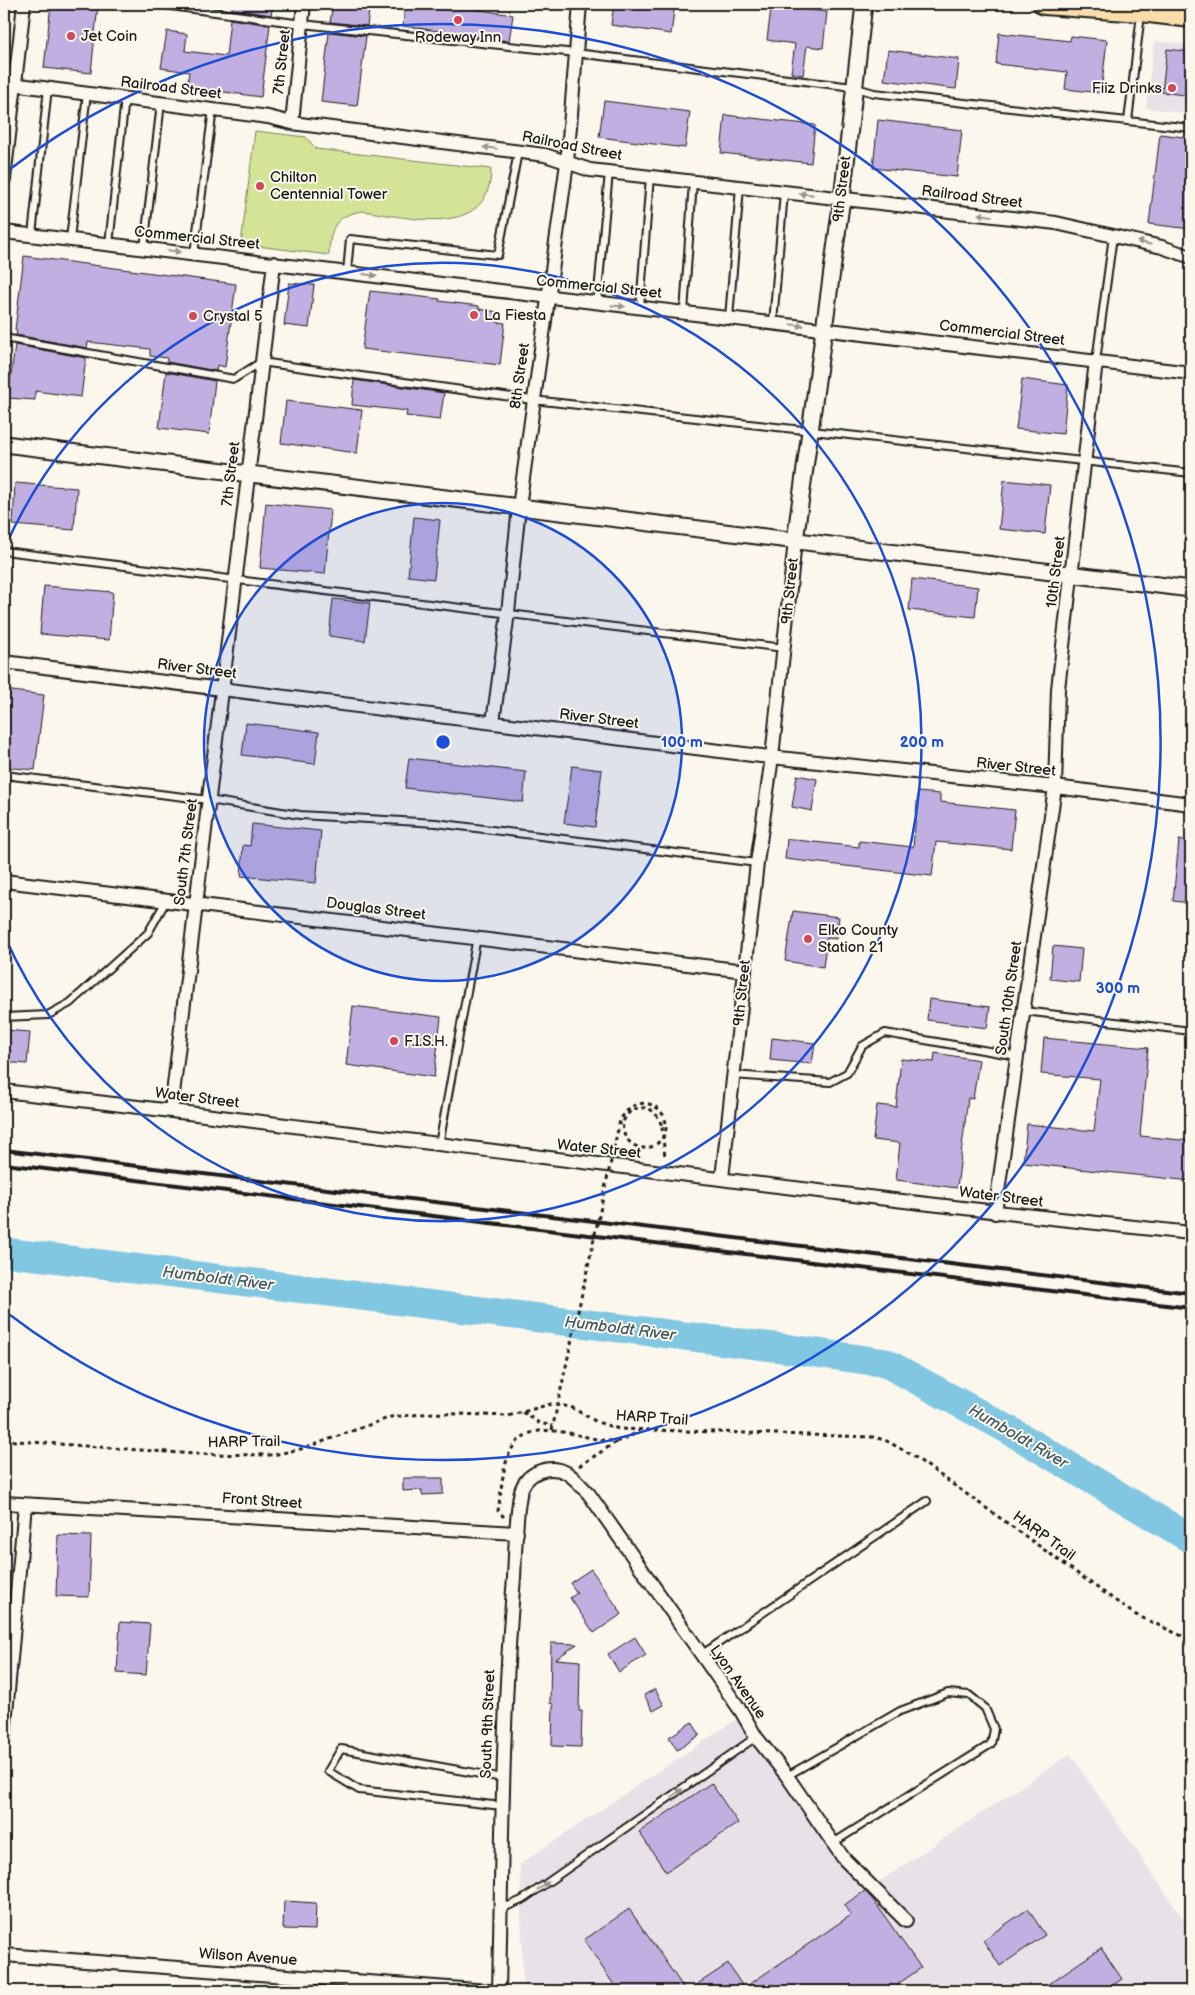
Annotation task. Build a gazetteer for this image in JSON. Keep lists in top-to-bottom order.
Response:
{
  "streets": {
    "street": [
      "7th Street",
      "Railroad Street",
      "9th Street",
      "Commercial Street",
      "8th Street",
      "10th Street",
      "River Street",
      "South 7th Street",
      "Douglas Street",
      "South 10th Street",
      "Water Street",
      "Front Street",
      "Lyon Avenue",
      "South 9th Street",
      "Wilson Avenue"
    ],
    "path": ["HARP Trail"]
  },
  "crossings": [
    ["7th Street", "Railroad Street"],
    ["7th Street", "Commercial Street"],
    ["7th Street", "River Street"],
    ["7th Street", "South 7th Street"],
    ["Railroad Street", "9th Street"],
    ["Railroad Street", "8th Street"],
    ["9th Street", "Commercial Street"],
    ["9th Street", "River Street"],
    ["9th Street", "Douglas Street"],
    ["9th Street", "Water Street"],
    ["Commercial Street", "8th Street"],
    ["Commercial Street", "10th Street"],
    ["8th Street", "River Street"],
    ["10th Street", "River Street"],
    ["10th Street", "South 10th Street"],
    ["River Street", "South 7th Street"],
    ["River Street", "South 10th Street"],
    ["South 7th Street", "Douglas Street"],
    ["South 7th Street", "Water Street"],
    ["South 10th Street", "Water Street"],
    ["Front Street", "South 9th Street"],
    ["Lyon Avenue", "South 9th Street"]
  ],
  "one_way": ["Railroad Street"],
  "water": ["Humboldt River"],
  "places": [
    "Rodeway Inn",
    "Jet Coin",
    "Fiiz Drinks",
    "Chilton Centennial Tower",
    "La Fiesta",
    "Crystal 5",
    "Elko County Station 21",
    "F.I.S.H."
  ],
  "rings": ["100 m", "200 m", "300 m"]
}
